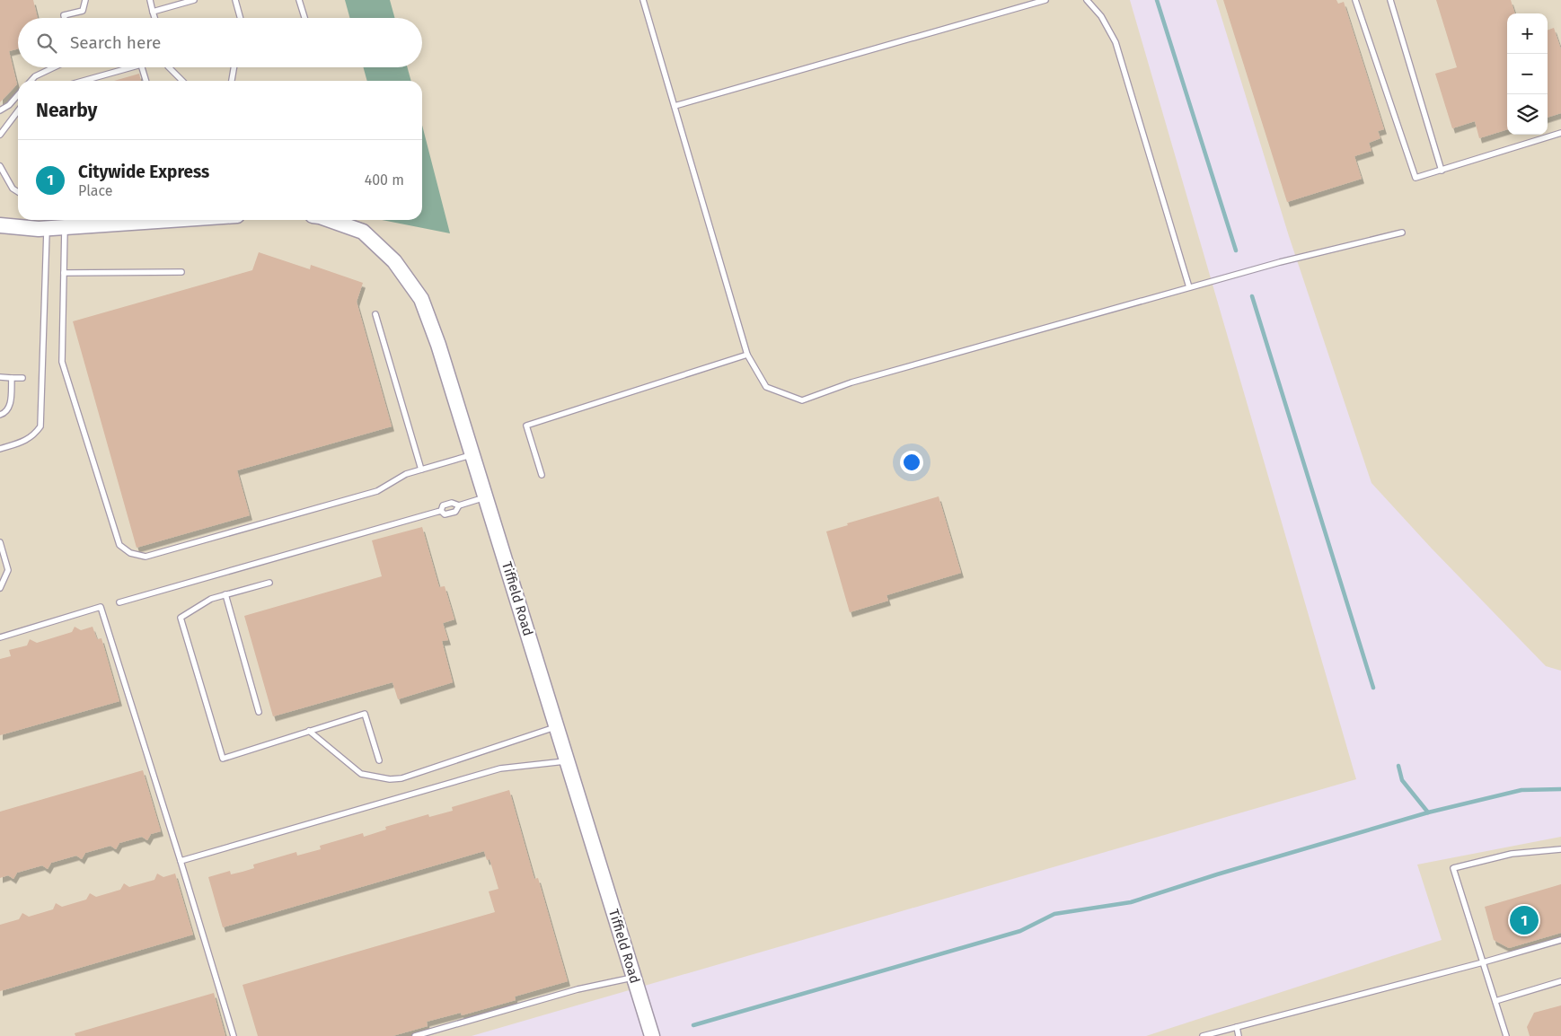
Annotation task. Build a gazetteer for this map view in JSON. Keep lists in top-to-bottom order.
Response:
{
  "streets": {
    "street": ["Tiffield Road"]
  },
  "page": {
    "map_buttons": ["+", "−"],
    "search": "Search here",
    "heading": "Nearby",
    "list": [
      {
        "mark": "1",
        "name": "Citywide Express",
        "note": "Place",
        "value": "400 m"
      }
    ],
    "pins": "1"
  }
}
